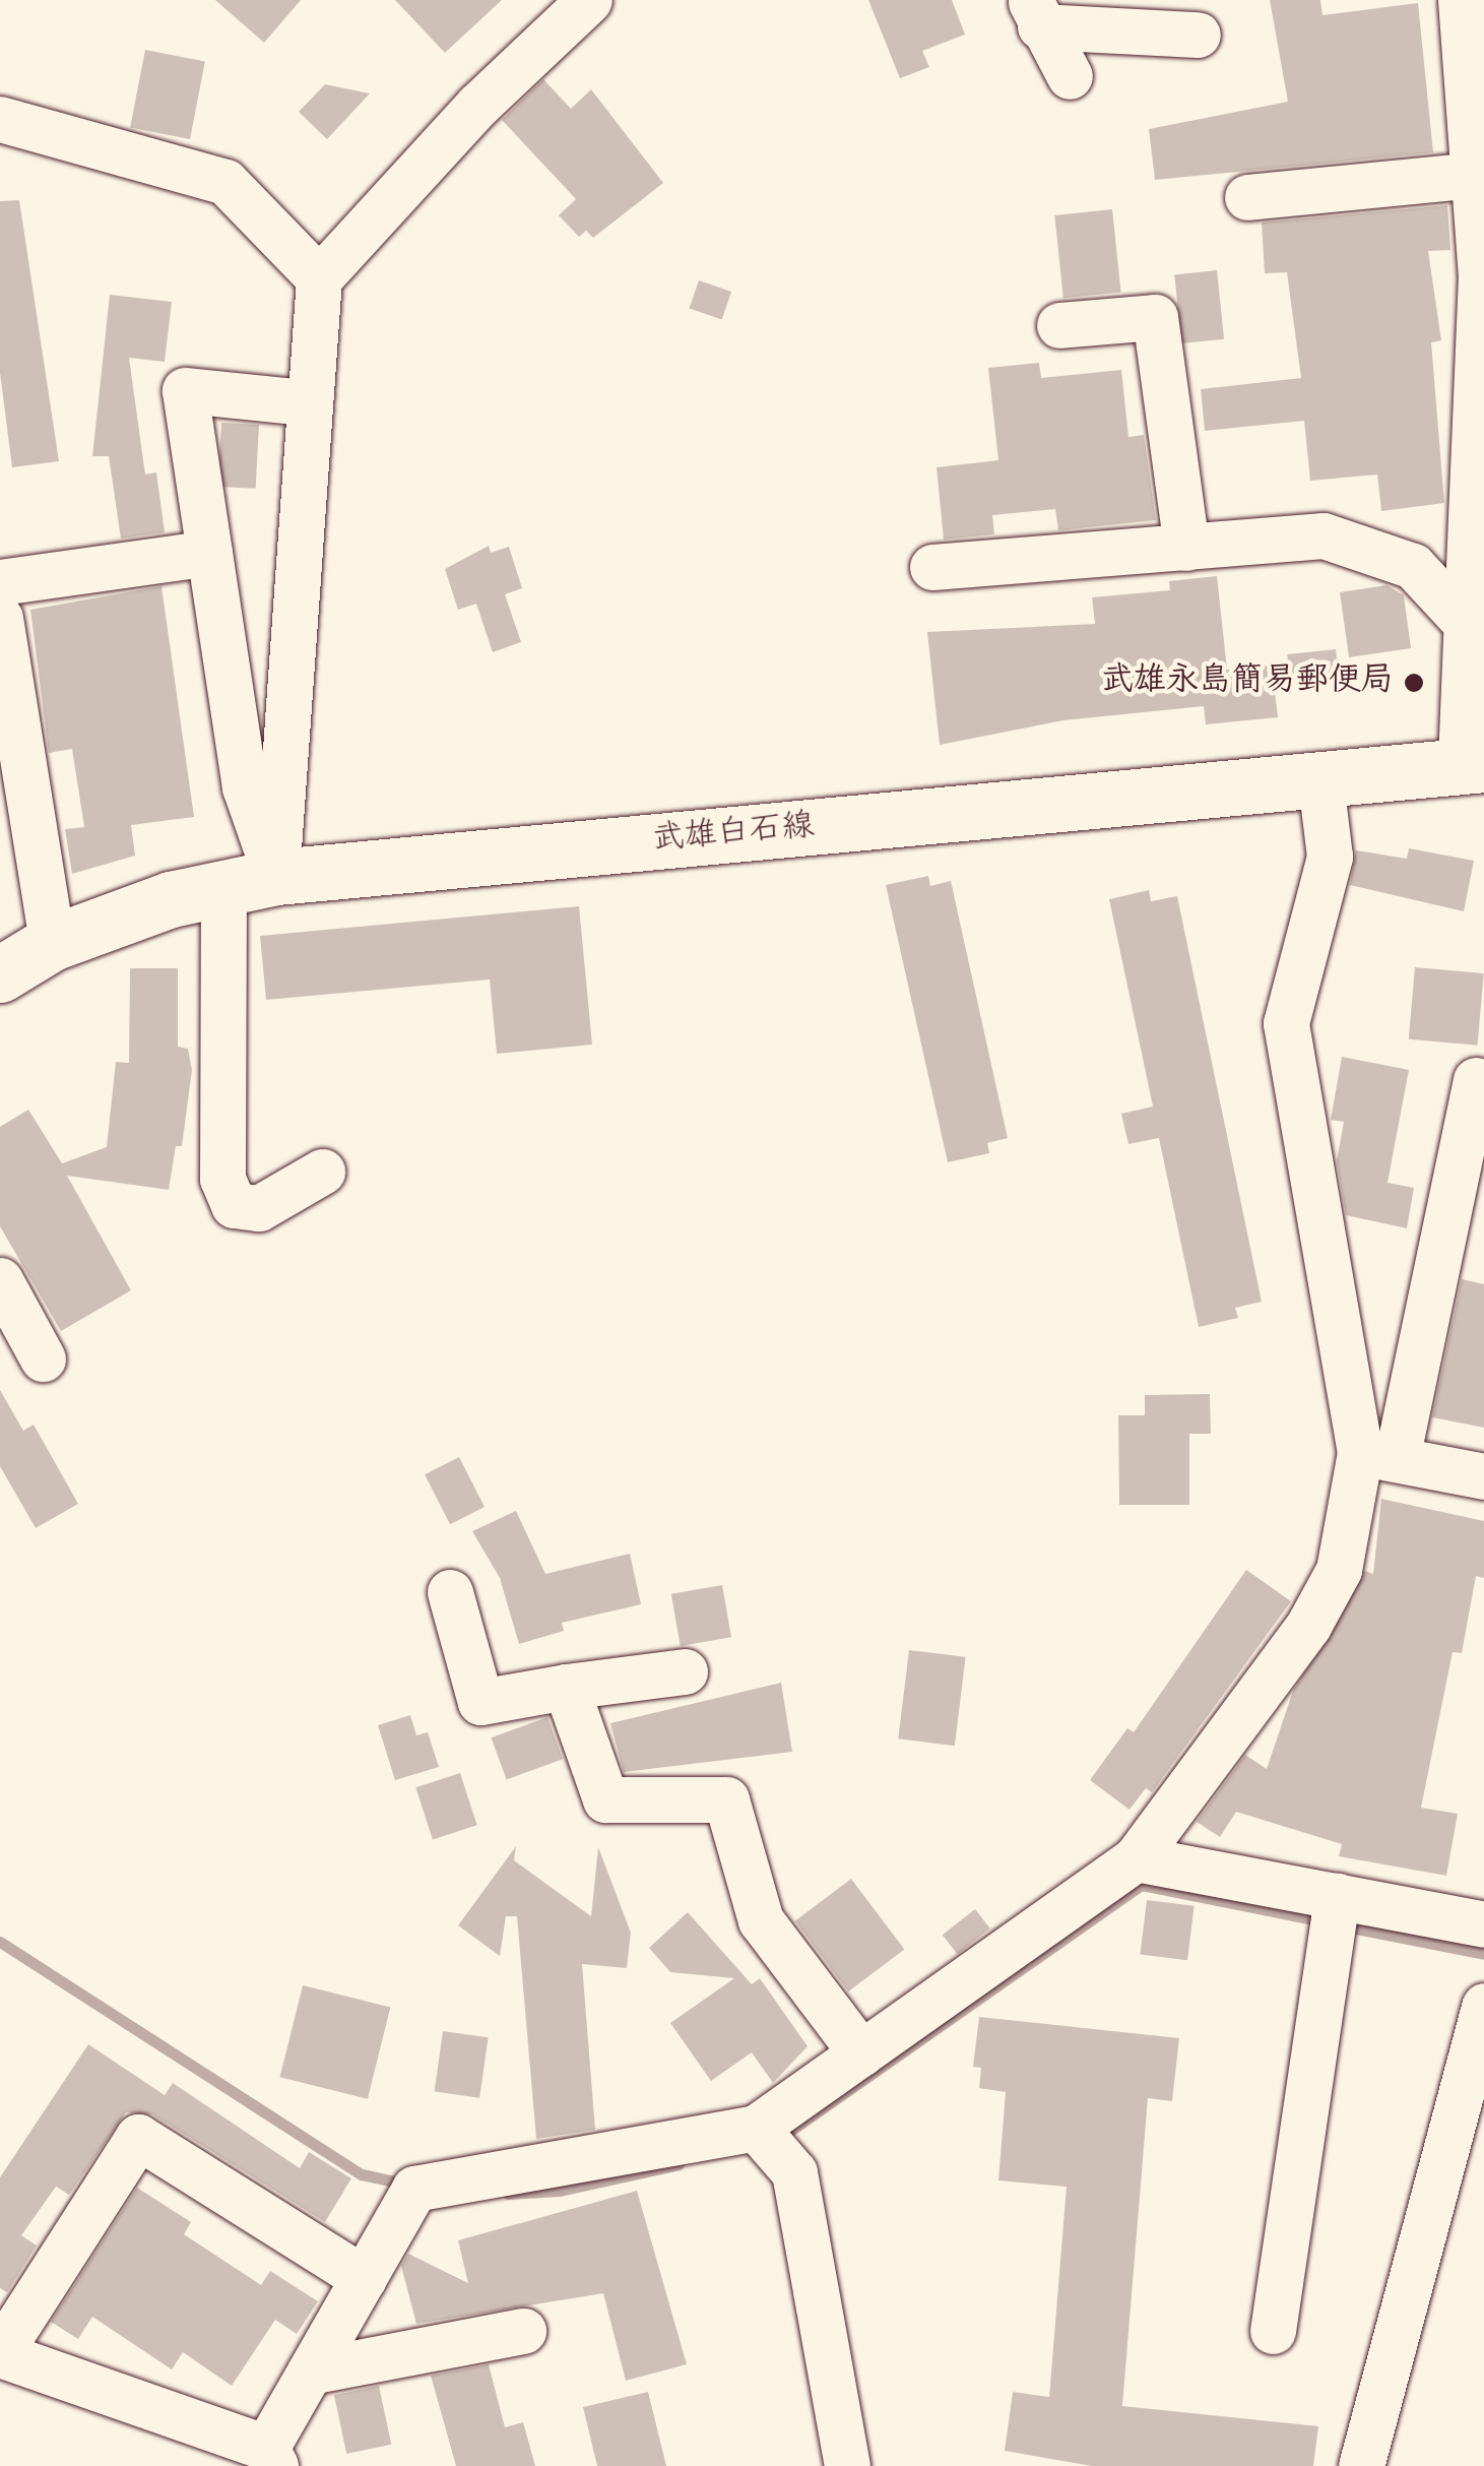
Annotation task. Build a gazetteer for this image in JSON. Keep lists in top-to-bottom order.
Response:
{
  "streets": {
    "main road": ["武雄白石線"]
  },
  "places": ["武雄永島簡易郵便局"]
}
